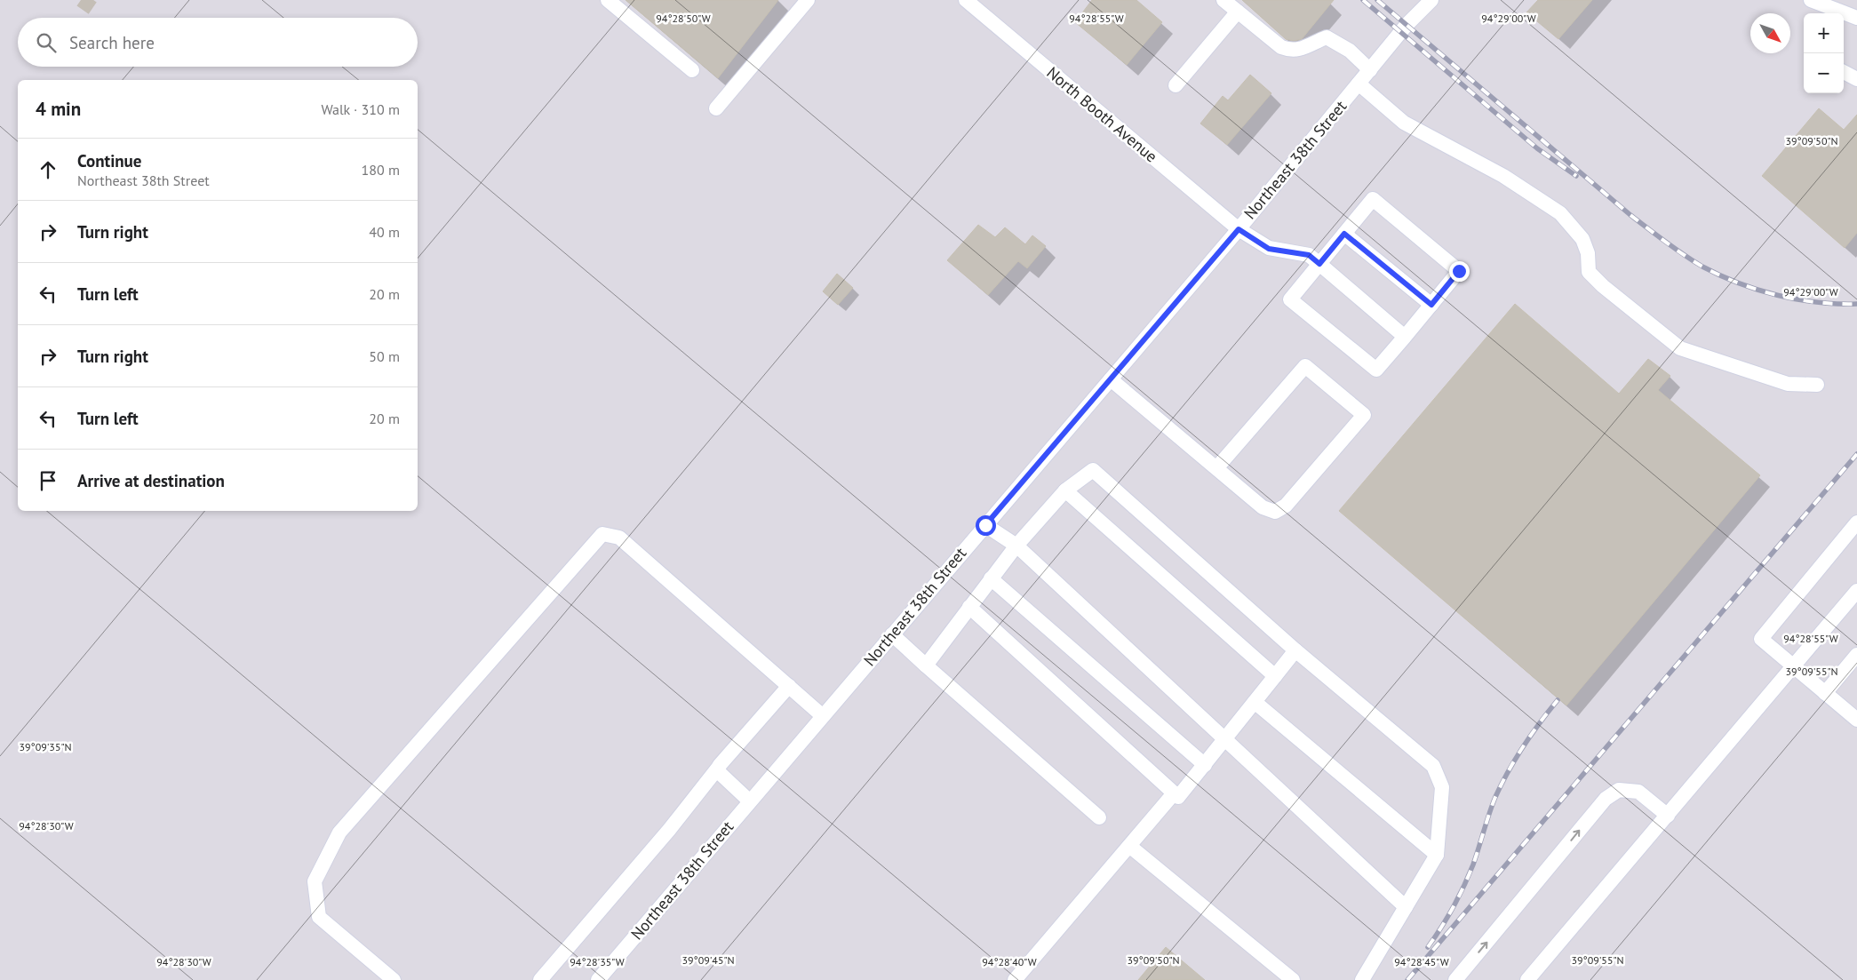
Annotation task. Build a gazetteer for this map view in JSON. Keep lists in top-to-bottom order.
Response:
{
  "streets": {
    "street": ["North Booth Avenue", "Northeast 38th Street"]
  },
  "crossings": [
    ["North Booth Avenue", "Northeast 38th Street"]
  ],
  "north": "bottom right",
  "page": {
    "map_buttons": ["+", "−"],
    "search": "Search here",
    "heading": ["4 min", "Walk · 310 m"],
    "list": [
      ["Continue", "Northeast 38th Street", "180 m"],
      ["Turn right", "40 m"],
      ["Turn left", "20 m"],
      ["Turn right", "50 m"],
      ["Turn left", "20 m"],
      "Arrive at destination"
    ]
  },
  "coordinates": [
    "94°28'50\"W",
    "94°28'55\"W",
    "94°29'00\"W",
    "39°09'50\"N",
    "39°09'55\"N",
    "39°09'35\"N",
    "94°28'30\"W",
    "39°09'45\"N",
    "94°28'35\"W",
    "94°28'40\"W",
    "94°28'45\"W"
  ]
}
